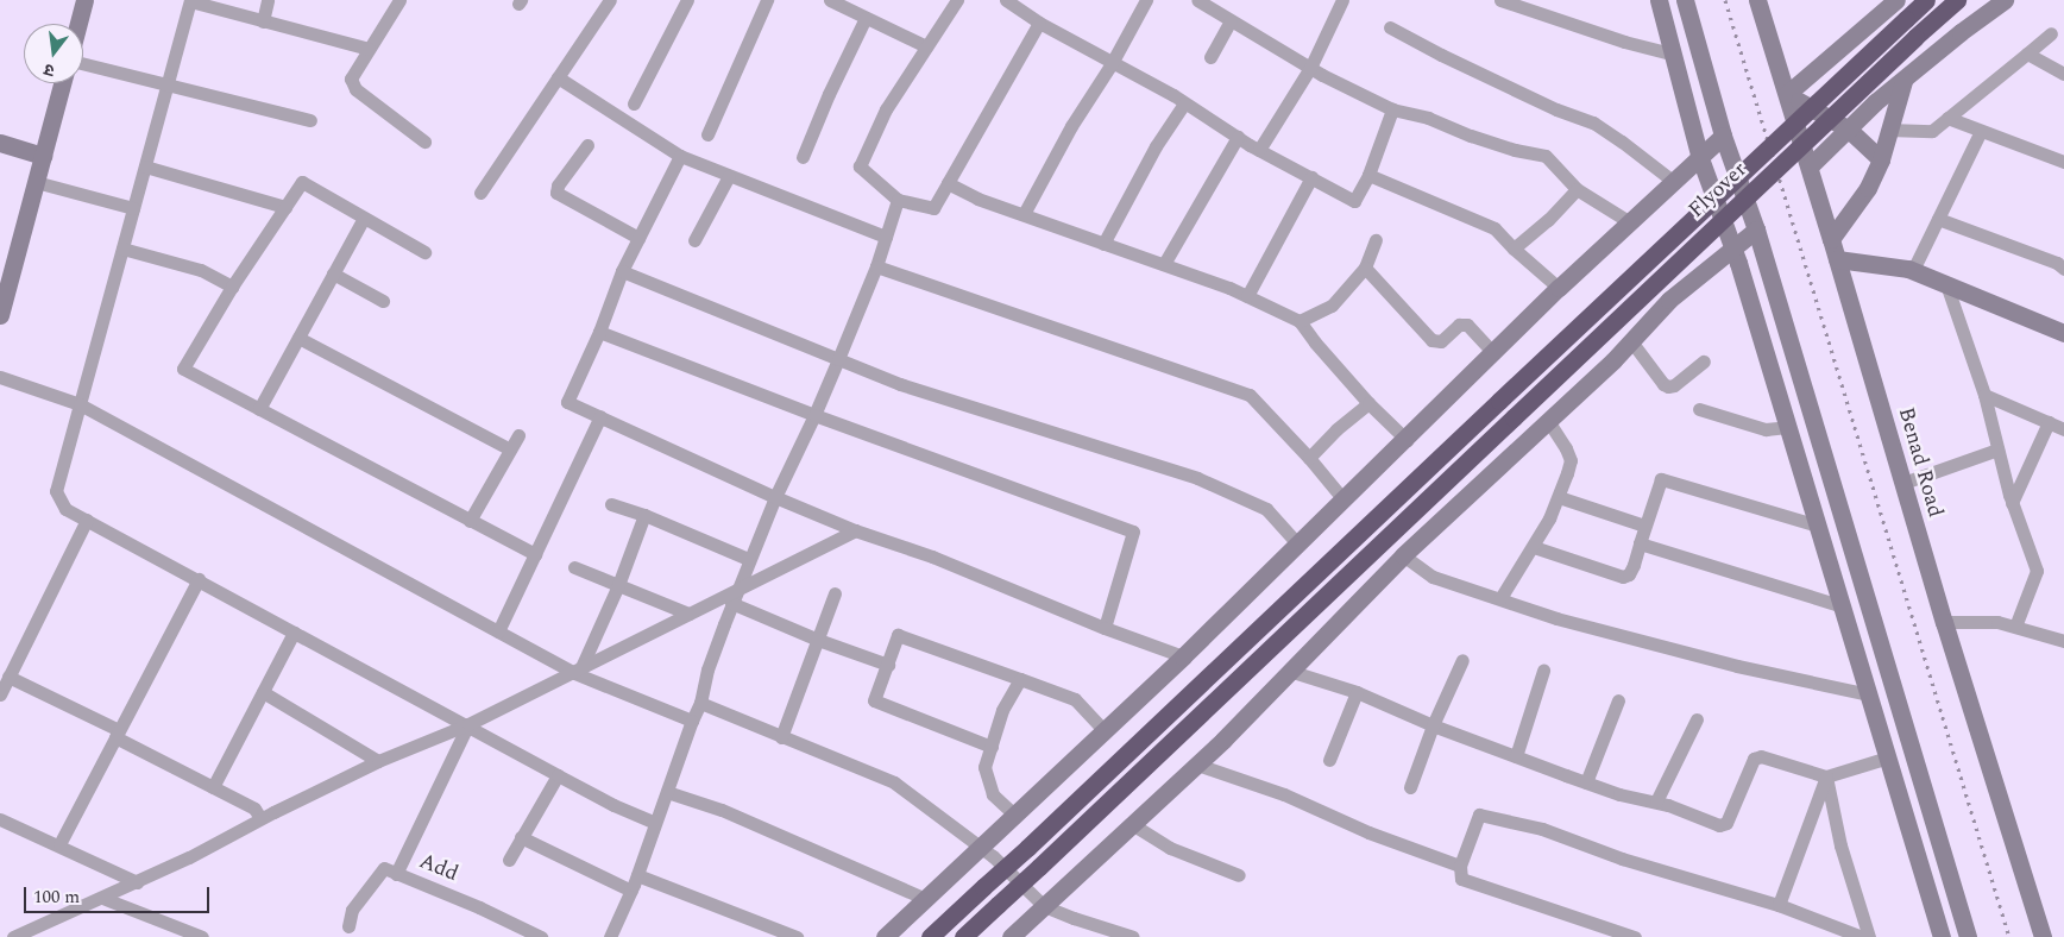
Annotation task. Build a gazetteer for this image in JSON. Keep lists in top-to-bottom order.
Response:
{
  "streets": {
    "highway": ["Flyover"],
    "main road": ["Benad Road"],
    "street": ["Add"]
  },
  "scale_bar": "100 m",
  "north": "bottom"
}
